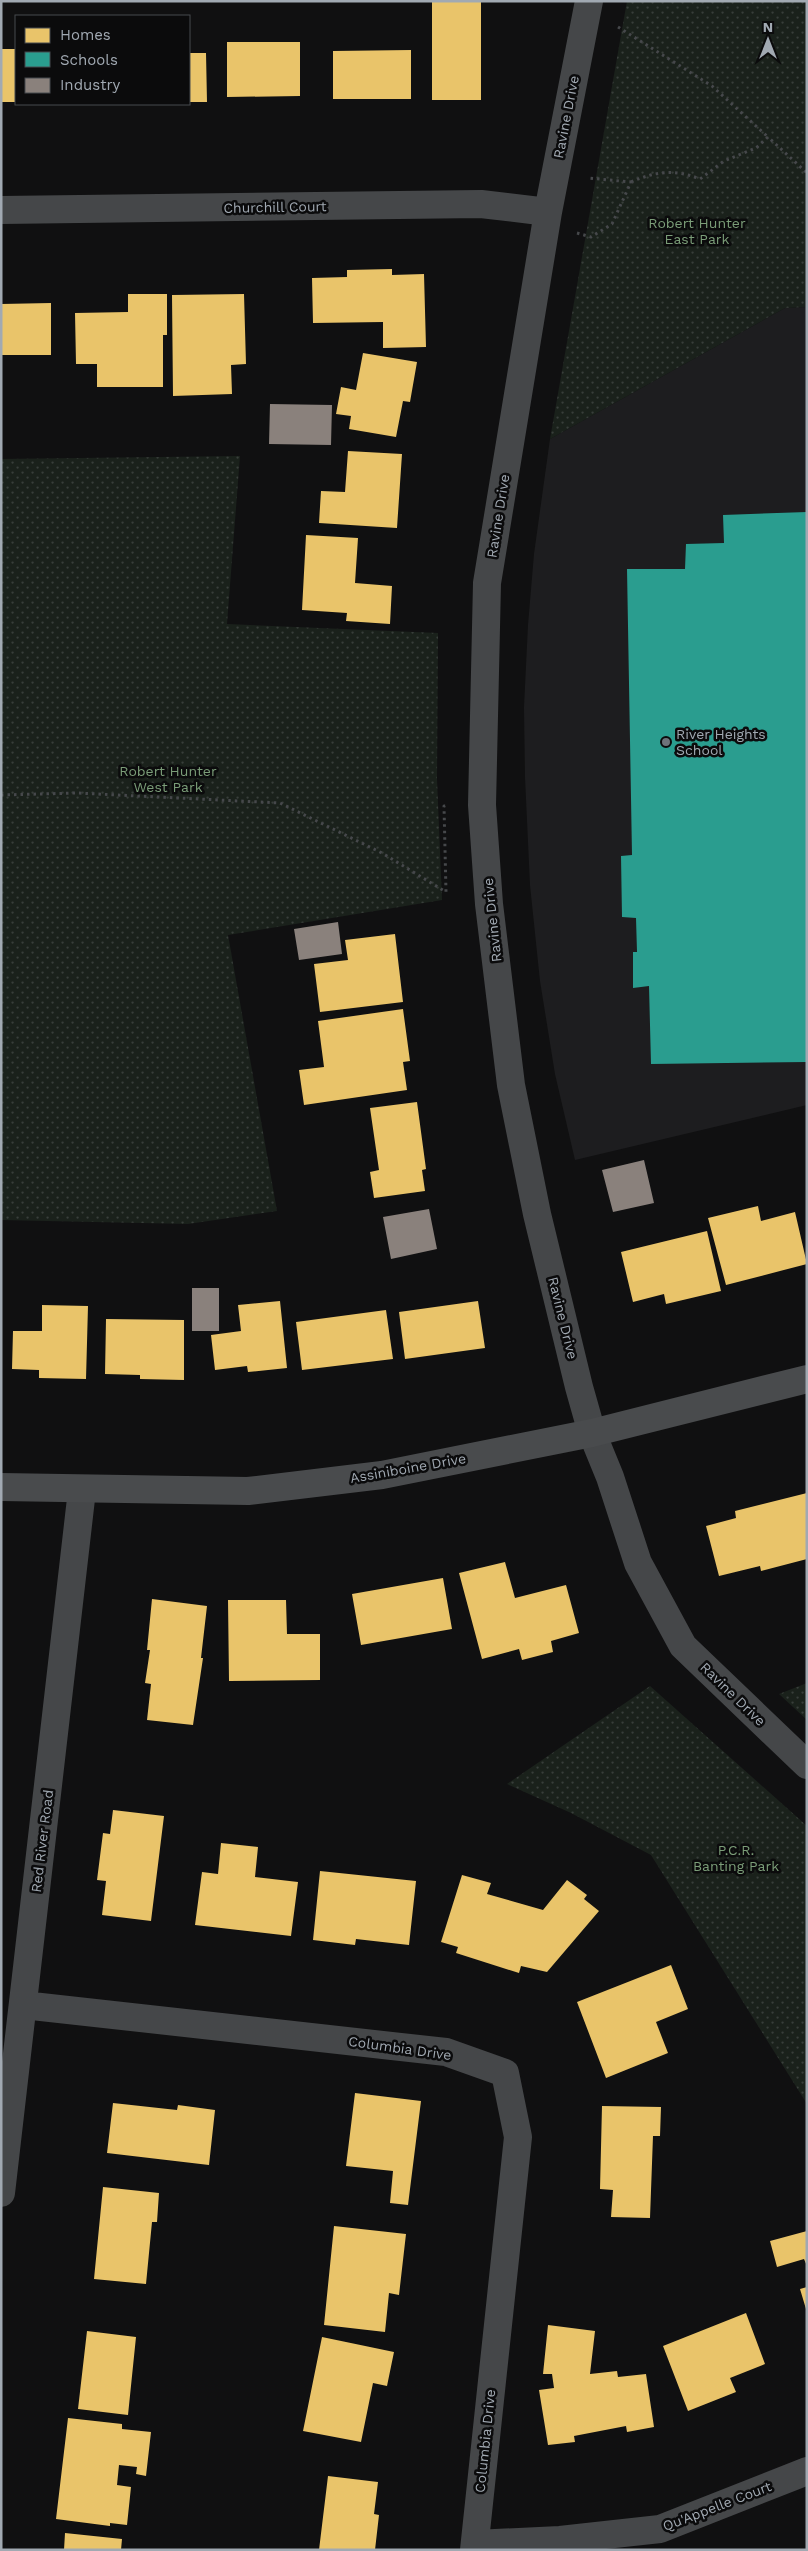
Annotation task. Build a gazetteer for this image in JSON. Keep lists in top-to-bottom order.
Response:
{
  "streets": {
    "street": [
      "Ravine Drive",
      "Churchill Court",
      "Assiniboine Drive",
      "Red River Road",
      "Columbia Drive",
      "Qu'Appelle Court"
    ]
  },
  "crossings": [
    ["Ravine Drive", "Churchill Court"],
    ["Ravine Drive", "Assiniboine Drive"],
    ["Assiniboine Drive", "Red River Road"],
    ["Red River Road", "Columbia Drive"],
    ["Columbia Drive", "Qu'Appelle Court"]
  ],
  "parks": ["Robert Hunter East Park", "Robert Hunter West Park", "P.C.R. Banting Park"],
  "places": ["River Heights School"],
  "legend": ["Homes", "Schools", "Industry"],
  "north": "top"
}
